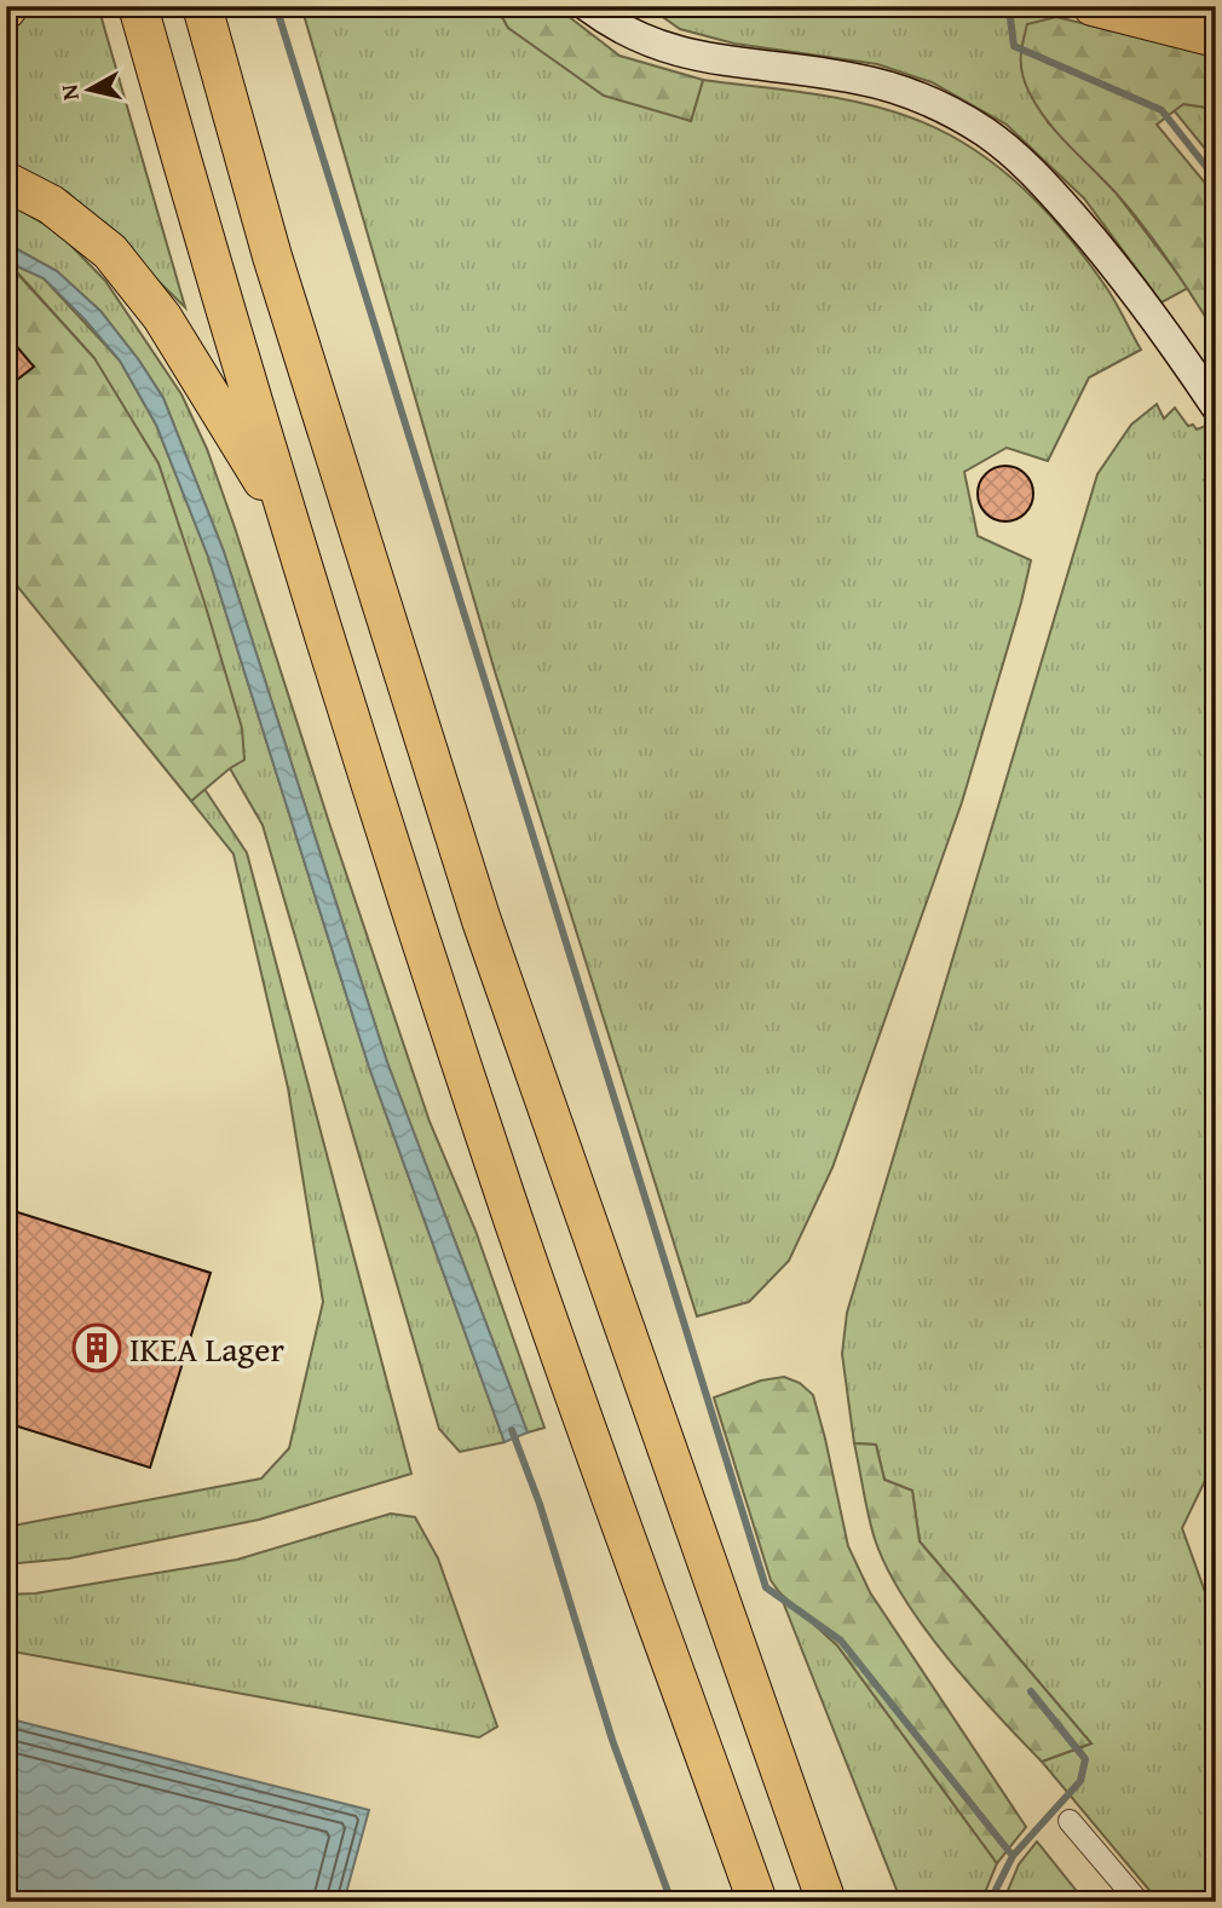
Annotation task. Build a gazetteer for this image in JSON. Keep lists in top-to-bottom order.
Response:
{
  "places": {
    "building": ["IKEA Lager"]
  },
  "north": "left"
}
